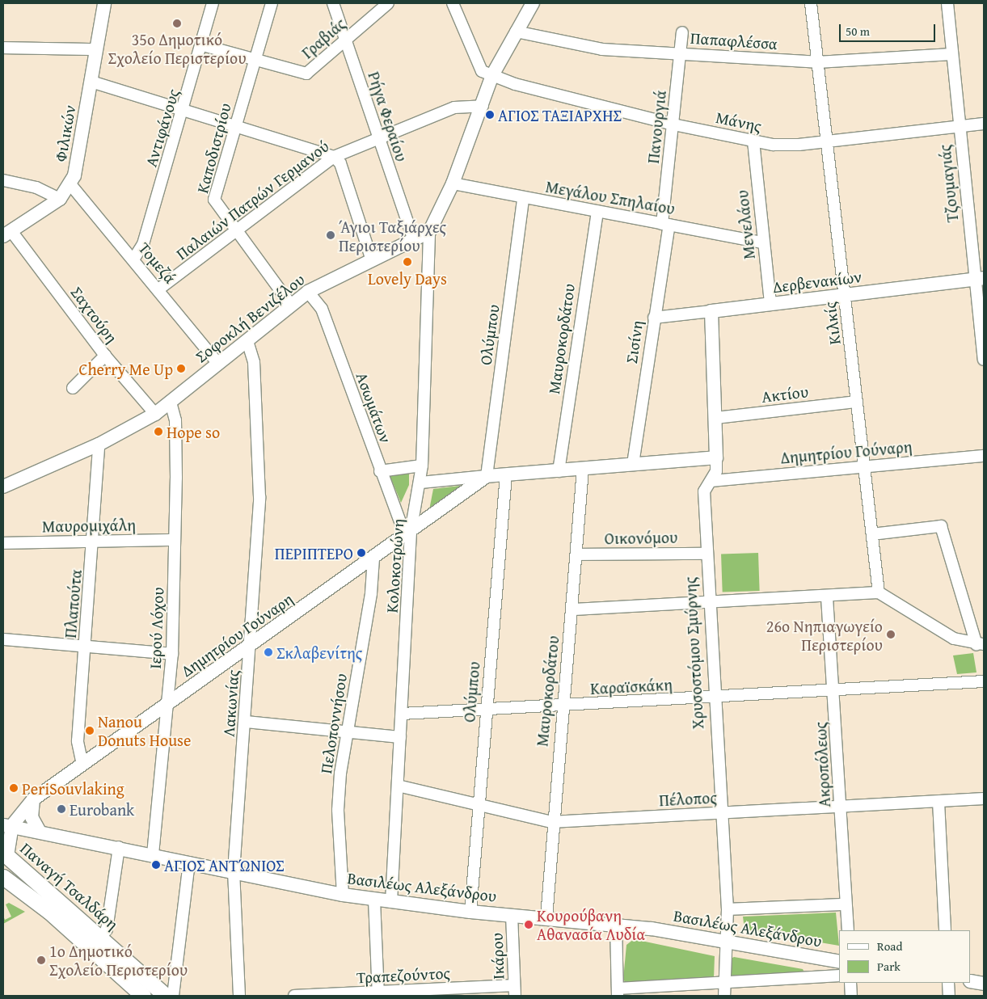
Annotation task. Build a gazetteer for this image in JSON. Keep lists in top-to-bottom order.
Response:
{
  "streets": {
    "main road": ["Παναγή Τσαλδάρη"],
    "street": [
      "Γραβιάς",
      "Παπαφλέσσα",
      "Ρήγα Φεραίου",
      "Μάνης",
      "Πανουργιά",
      "Αντιφάνους",
      "Φιλικών",
      "Καποδιστρίου",
      "Τζουμαγιάς",
      "Μεγάλου Σπηλαίου",
      "Παλαιών Πατρών Γερμανού",
      "Μενελάου",
      "Τομεζά",
      "Δερβενακίων",
      "Σαχτούρη",
      "Σοφοκλή Βενιζέλου",
      "Κιλκίς",
      "Ολύμπου",
      "Μαυροκορδάτου",
      "Σισίνη",
      "Ακτίου",
      "Ασωμάτων",
      "Δημητρίου Γούναρη",
      "Μαυρομιχάλη",
      "Οικονόμου",
      "Κολοκοτρώνη",
      "Πλαπούτα",
      "Ιερού Λόχου",
      "Χρυσοστόμου Σμύρνης",
      "Καραϊσκάκη",
      "Λακωνίας",
      "Πελοποννήσου",
      "Ακροπόλεως",
      "Πέλοπος",
      "Βασιλέως Αλεξάνδρου",
      "Ικάρου",
      "Τραπεζούντος"
    ]
  },
  "crossings": [
    ["Γραβιάς", "Ρήγα Φεραίου"],
    ["Γραβιάς", "Αντιφάνους"],
    ["Γραβιάς", "Καποδιστρίου"],
    ["Παπαφλέσσα", "Πανουργιά"],
    ["Παπαφλέσσα", "Τζουμαγιάς"],
    ["Παπαφλέσσα", "Κιλκίς"],
    ["Ρήγα Φεραίου", "Παλαιών Πατρών Γερμανού"],
    ["Ρήγα Φεραίου", "Σοφοκλή Βενιζέλου"],
    ["Μάνης", "Πανουργιά"],
    ["Μάνης", "Τζουμαγιάς"],
    ["Μάνης", "Μενελάου"],
    ["Μάνης", "Κιλκίς"],
    ["Πανουργιά", "Μεγάλου Σπηλαίου"],
    ["Πανουργιά", "Σισίνη"],
    ["Αντιφάνους", "Τομεζά"],
    ["Φιλικών", "Τομεζά"],
    ["Φιλικών", "Σαχτούρη"],
    ["Καποδιστρίου", "Παλαιών Πατρών Γερμανού"],
    ["Καποδιστρίου", "Σοφοκλή Βενιζέλου"],
    ["Τζουμαγιάς", "Δερβενακίων"],
    ["Μεγάλου Σπηλαίου", "Μενελάου"],
    ["Μεγάλου Σπηλαίου", "Ολύμπου"],
    ["Μεγάλου Σπηλαίου", "Μαυροκορδάτου"],
    ["Μεγάλου Σπηλαίου", "Σισίνη"],
    ["Παλαιών Πατρών Γερμανού", "Τομεζά"],
    ["Μενελάου", "Δερβενακίων"],
    ["Τομεζά", "Σοφοκλή Βενιζέλου"],
    ["Δερβενακίων", "Κιλκίς"],
    ["Δερβενακίων", "Σισίνη"],
    ["Δερβενακίων", "Χρυσοστόμου Σμύρνης"],
    ["Σαχτούρη", "Σοφοκλή Βενιζέλου"],
    ["Σοφοκλή Βενιζέλου", "Ασωμάτων"],
    ["Σοφοκλή Βενιζέλου", "Κολοκοτρώνη"],
    ["Σοφοκλή Βενιζέλου", "Πλαπούτα"],
    ["Σοφοκλή Βενιζέλου", "Ιερού Λόχου"],
    ["Σοφοκλή Βενιζέλου", "Λακωνίας"],
    ["Κιλκίς", "Ακτίου"],
    ["Κιλκίς", "Δημητρίου Γούναρη"],
    ["Ολύμπου", "Δημητρίου Γούναρη"],
    ["Ολύμπου", "Καραϊσκάκη"],
    ["Ολύμπου", "Πέλοπος"],
    ["Ολύμπου", "Βασιλέως Αλεξάνδρου"],
    ["Μαυροκορδάτου", "Οικονόμου"],
    ["Μαυροκορδάτου", "Καραϊσκάκη"],
    ["Μαυροκορδάτου", "Πέλοπος"],
    ["Μαυροκορδάτου", "Βασιλέως Αλεξάνδρου"],
    ["Ακτίου", "Χρυσοστόμου Σμύρνης"],
    ["Ασωμάτων", "Δημητρίου Γούναρη"],
    ["Ασωμάτων", "Κολοκοτρώνη"],
    ["Δημητρίου Γούναρη", "Κολοκοτρώνη"],
    ["Δημητρίου Γούναρη", "Πλαπούτα"],
    ["Δημητρίου Γούναρη", "Ιερού Λόχου"],
    ["Δημητρίου Γούναρη", "Χρυσοστόμου Σμύρνης"],
    ["Δημητρίου Γούναρη", "Λακωνίας"],
    ["Δημητρίου Γούναρη", "Πελοποννήσου"],
    ["Δημητρίου Γούναρη", "Βασιλέως Αλεξάνδρου"],
    ["Μαυρομιχάλη", "Πλαπούτα"],
    ["Μαυρομιχάλη", "Ιερού Λόχου"],
    ["Οικονόμου", "Χρυσοστόμου Σμύρνης"],
    ["Κολοκοτρώνη", "Καραϊσκάκη"],
    ["Κολοκοτρώνη", "Πέλοπος"],
    ["Κολοκοτρώνη", "Βασιλέως Αλεξάνδρου"],
    ["Ιερού Λόχου", "Βασιλέως Αλεξάνδρου"],
    ["Χρυσοστόμου Σμύρνης", "Καραϊσκάκη"],
    ["Χρυσοστόμου Σμύρνης", "Πέλοπος"],
    ["Χρυσοστόμου Σμύρνης", "Βασιλέως Αλεξάνδρου"],
    ["Καραϊσκάκη", "Ακροπόλεως"],
    ["Λακωνίας", "Βασιλέως Αλεξάνδρου"],
    ["Πελοποννήσου", "Βασιλέως Αλεξάνδρου"],
    ["Ακροπόλεως", "Πέλοπος"],
    ["Βασιλέως Αλεξάνδρου", "Ικάρου"],
    ["Ικάρου", "Τραπεζούντος"]
  ],
  "places": [
    "35ο Δημοτικό Σχολείο Περιστερίου",
    "ΑΓΙΟΣ ΤΑΞΙΑΡΧΗΣ",
    "Άγιοι Ταξιάρχες Περιστερίου",
    "Lovely Days",
    "Cherry Me Up",
    "Hope so",
    "ΠΕΡΙΠΤΕΡΟ",
    "26ο Νηπιαγωγείο Περιστερίου",
    "Σκλαβενίτης",
    "Nanou Donuts House",
    "PeriSouvlaking",
    "Eurobank",
    "ΑΓΙΟΣ ΑΝΤΏΝΙΟΣ",
    "Κουρούβανη Αθανασία Λυδία",
    "1ο Δημοτικό Σχολείο Περιστερίου"
  ],
  "legend": ["Road", "Park"],
  "scale_bar": "50 m"
}
